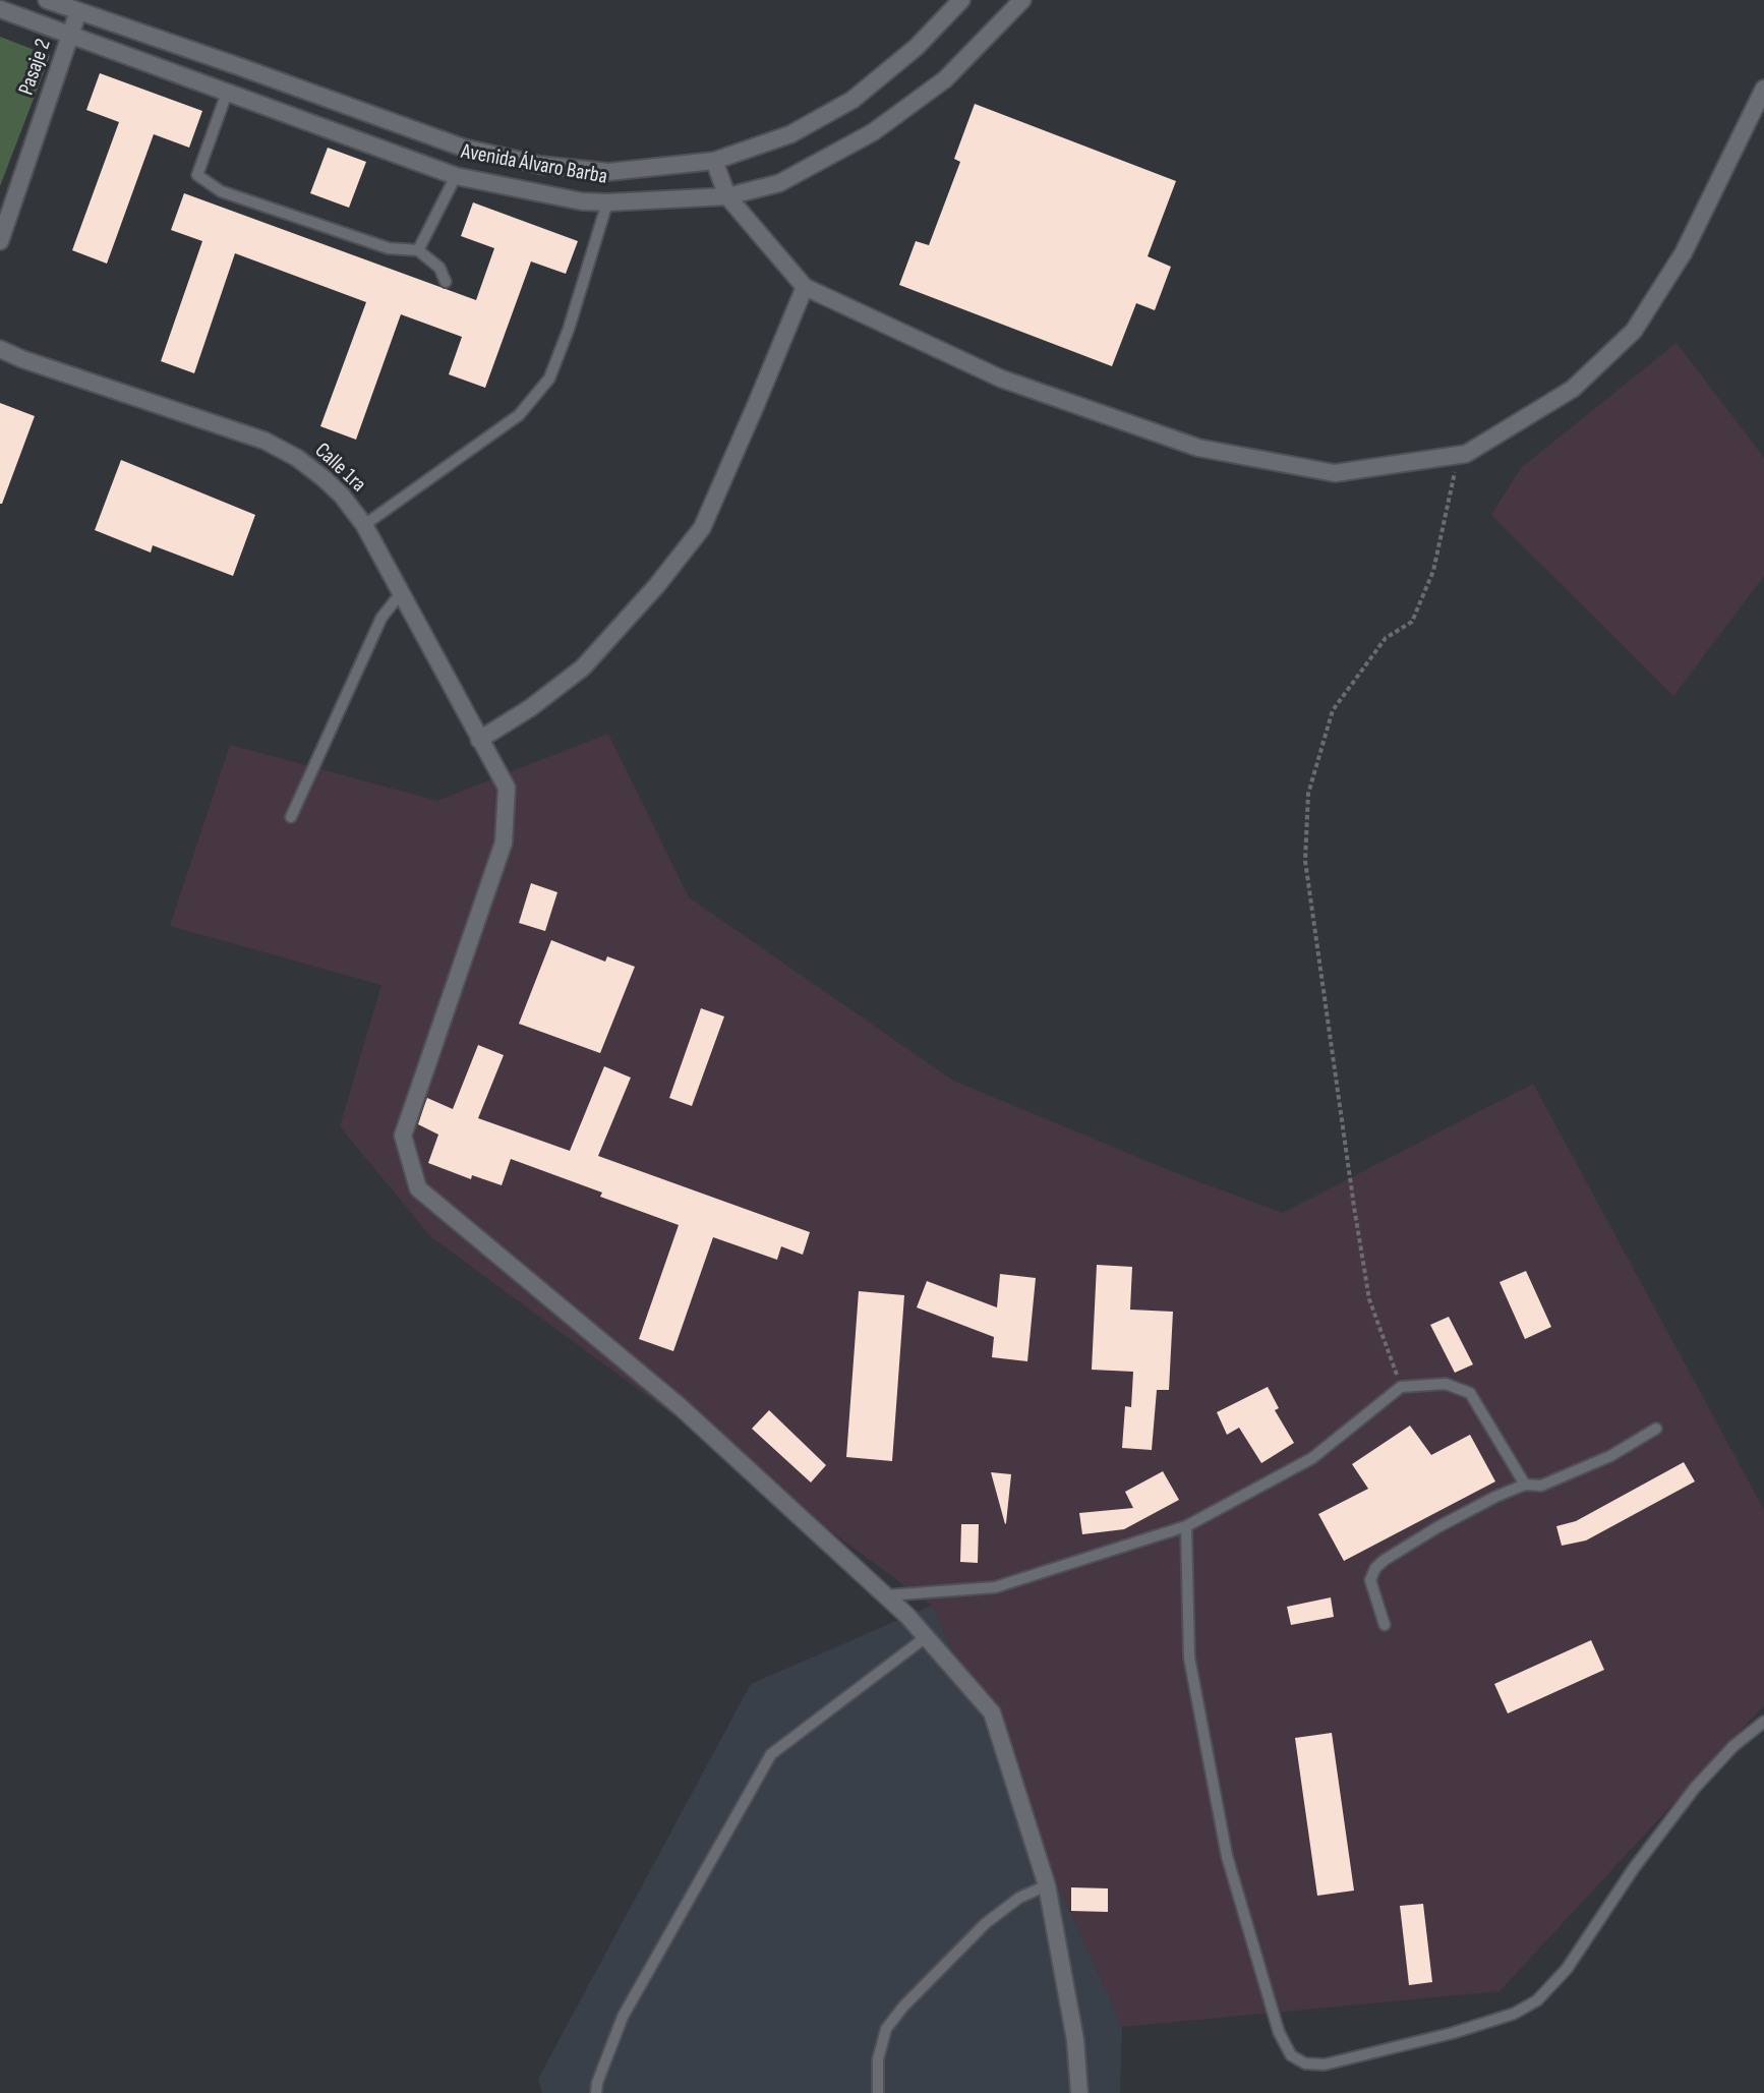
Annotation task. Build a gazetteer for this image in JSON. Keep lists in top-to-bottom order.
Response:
{
  "streets": {
    "street": ["Pasaje 2", "Avenida Álvaro Barba", "Calle 1ra"]
  },
  "crossings": [
    ["Pasaje 2", "Avenida Álvaro Barba"]
  ]
}
